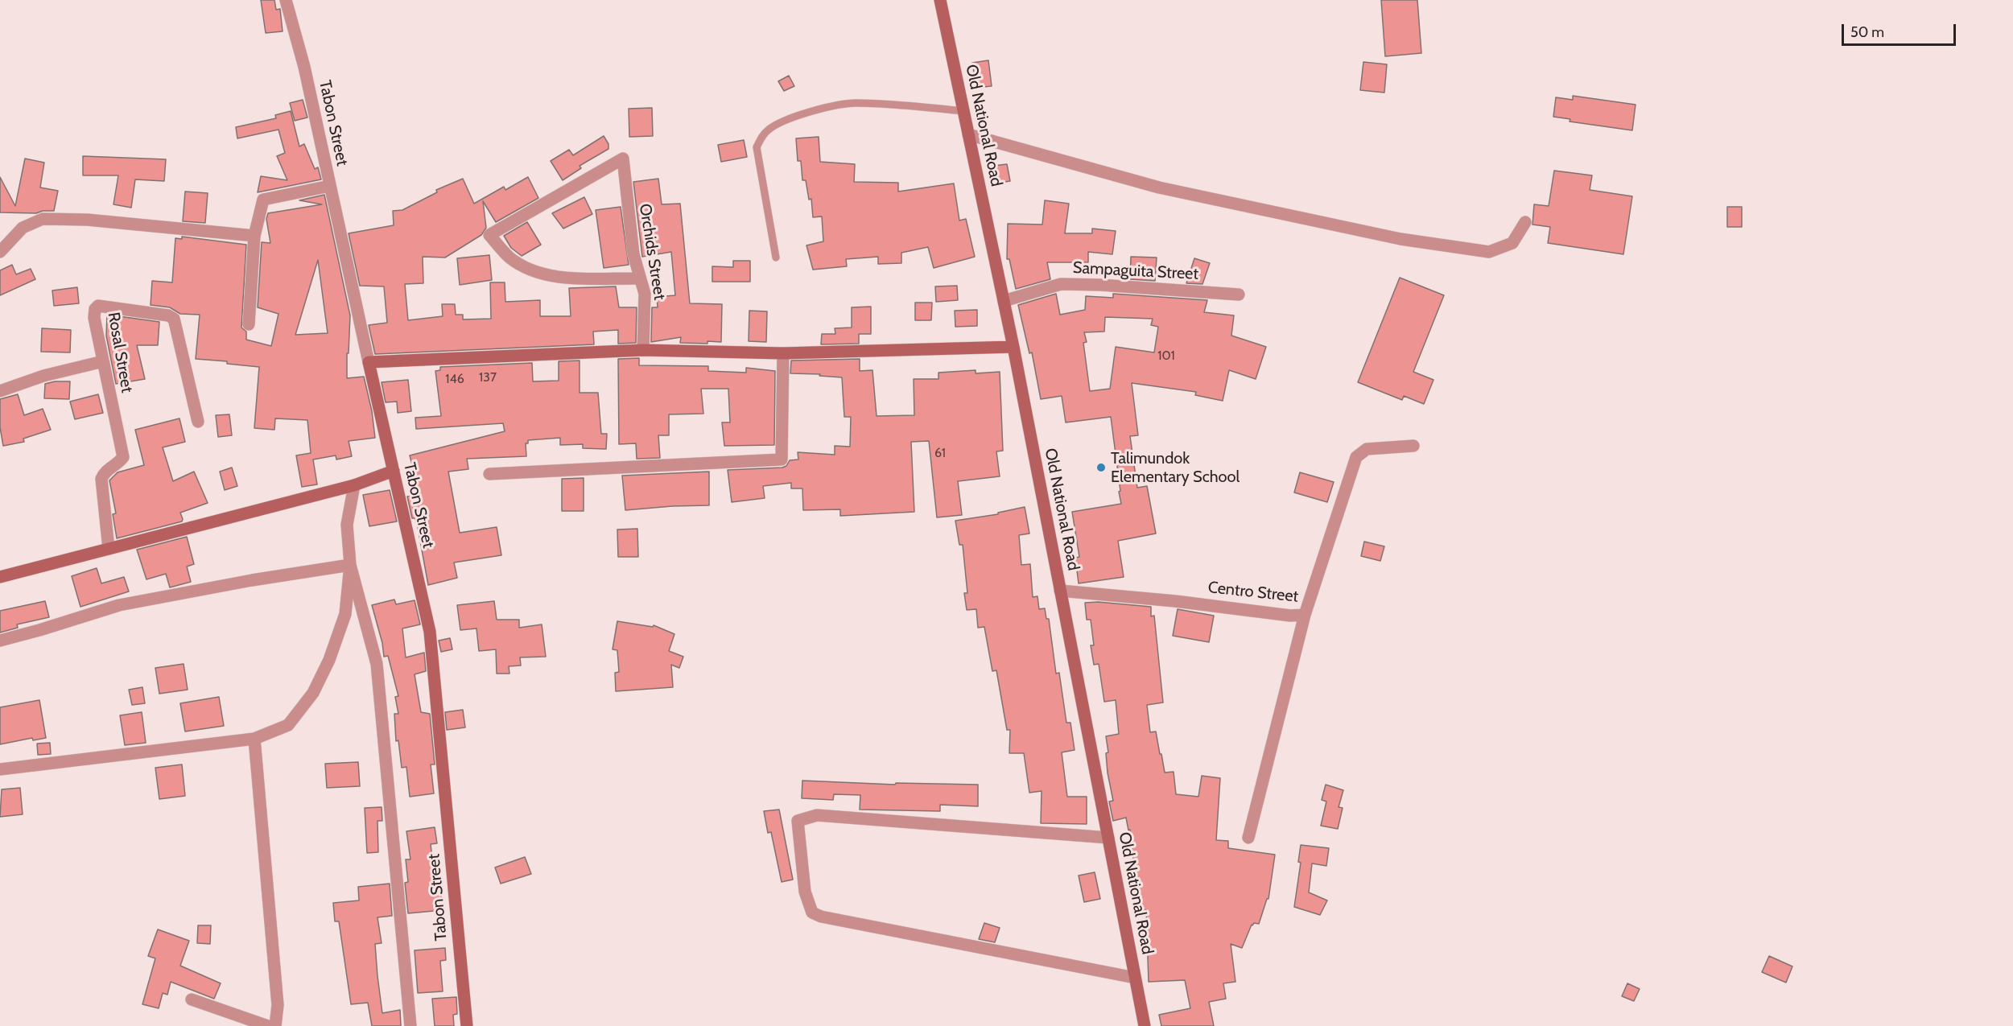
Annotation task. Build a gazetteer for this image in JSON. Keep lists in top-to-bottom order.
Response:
{
  "streets": {
    "street": [
      "Tabon Street",
      "Old National Road",
      "Orchids Street",
      "Sampaguita Street",
      "Rosal Street",
      "Centro Street"
    ]
  },
  "crossings": [
    ["Old National Road", "Sampaguita Street"],
    ["Old National Road", "Centro Street"]
  ],
  "places": ["Talimundok Elementary School"],
  "house_numbers": [
    "101",
    "137",
    "146",
    "61"
  ],
  "scale_bar": "50 m"
}
